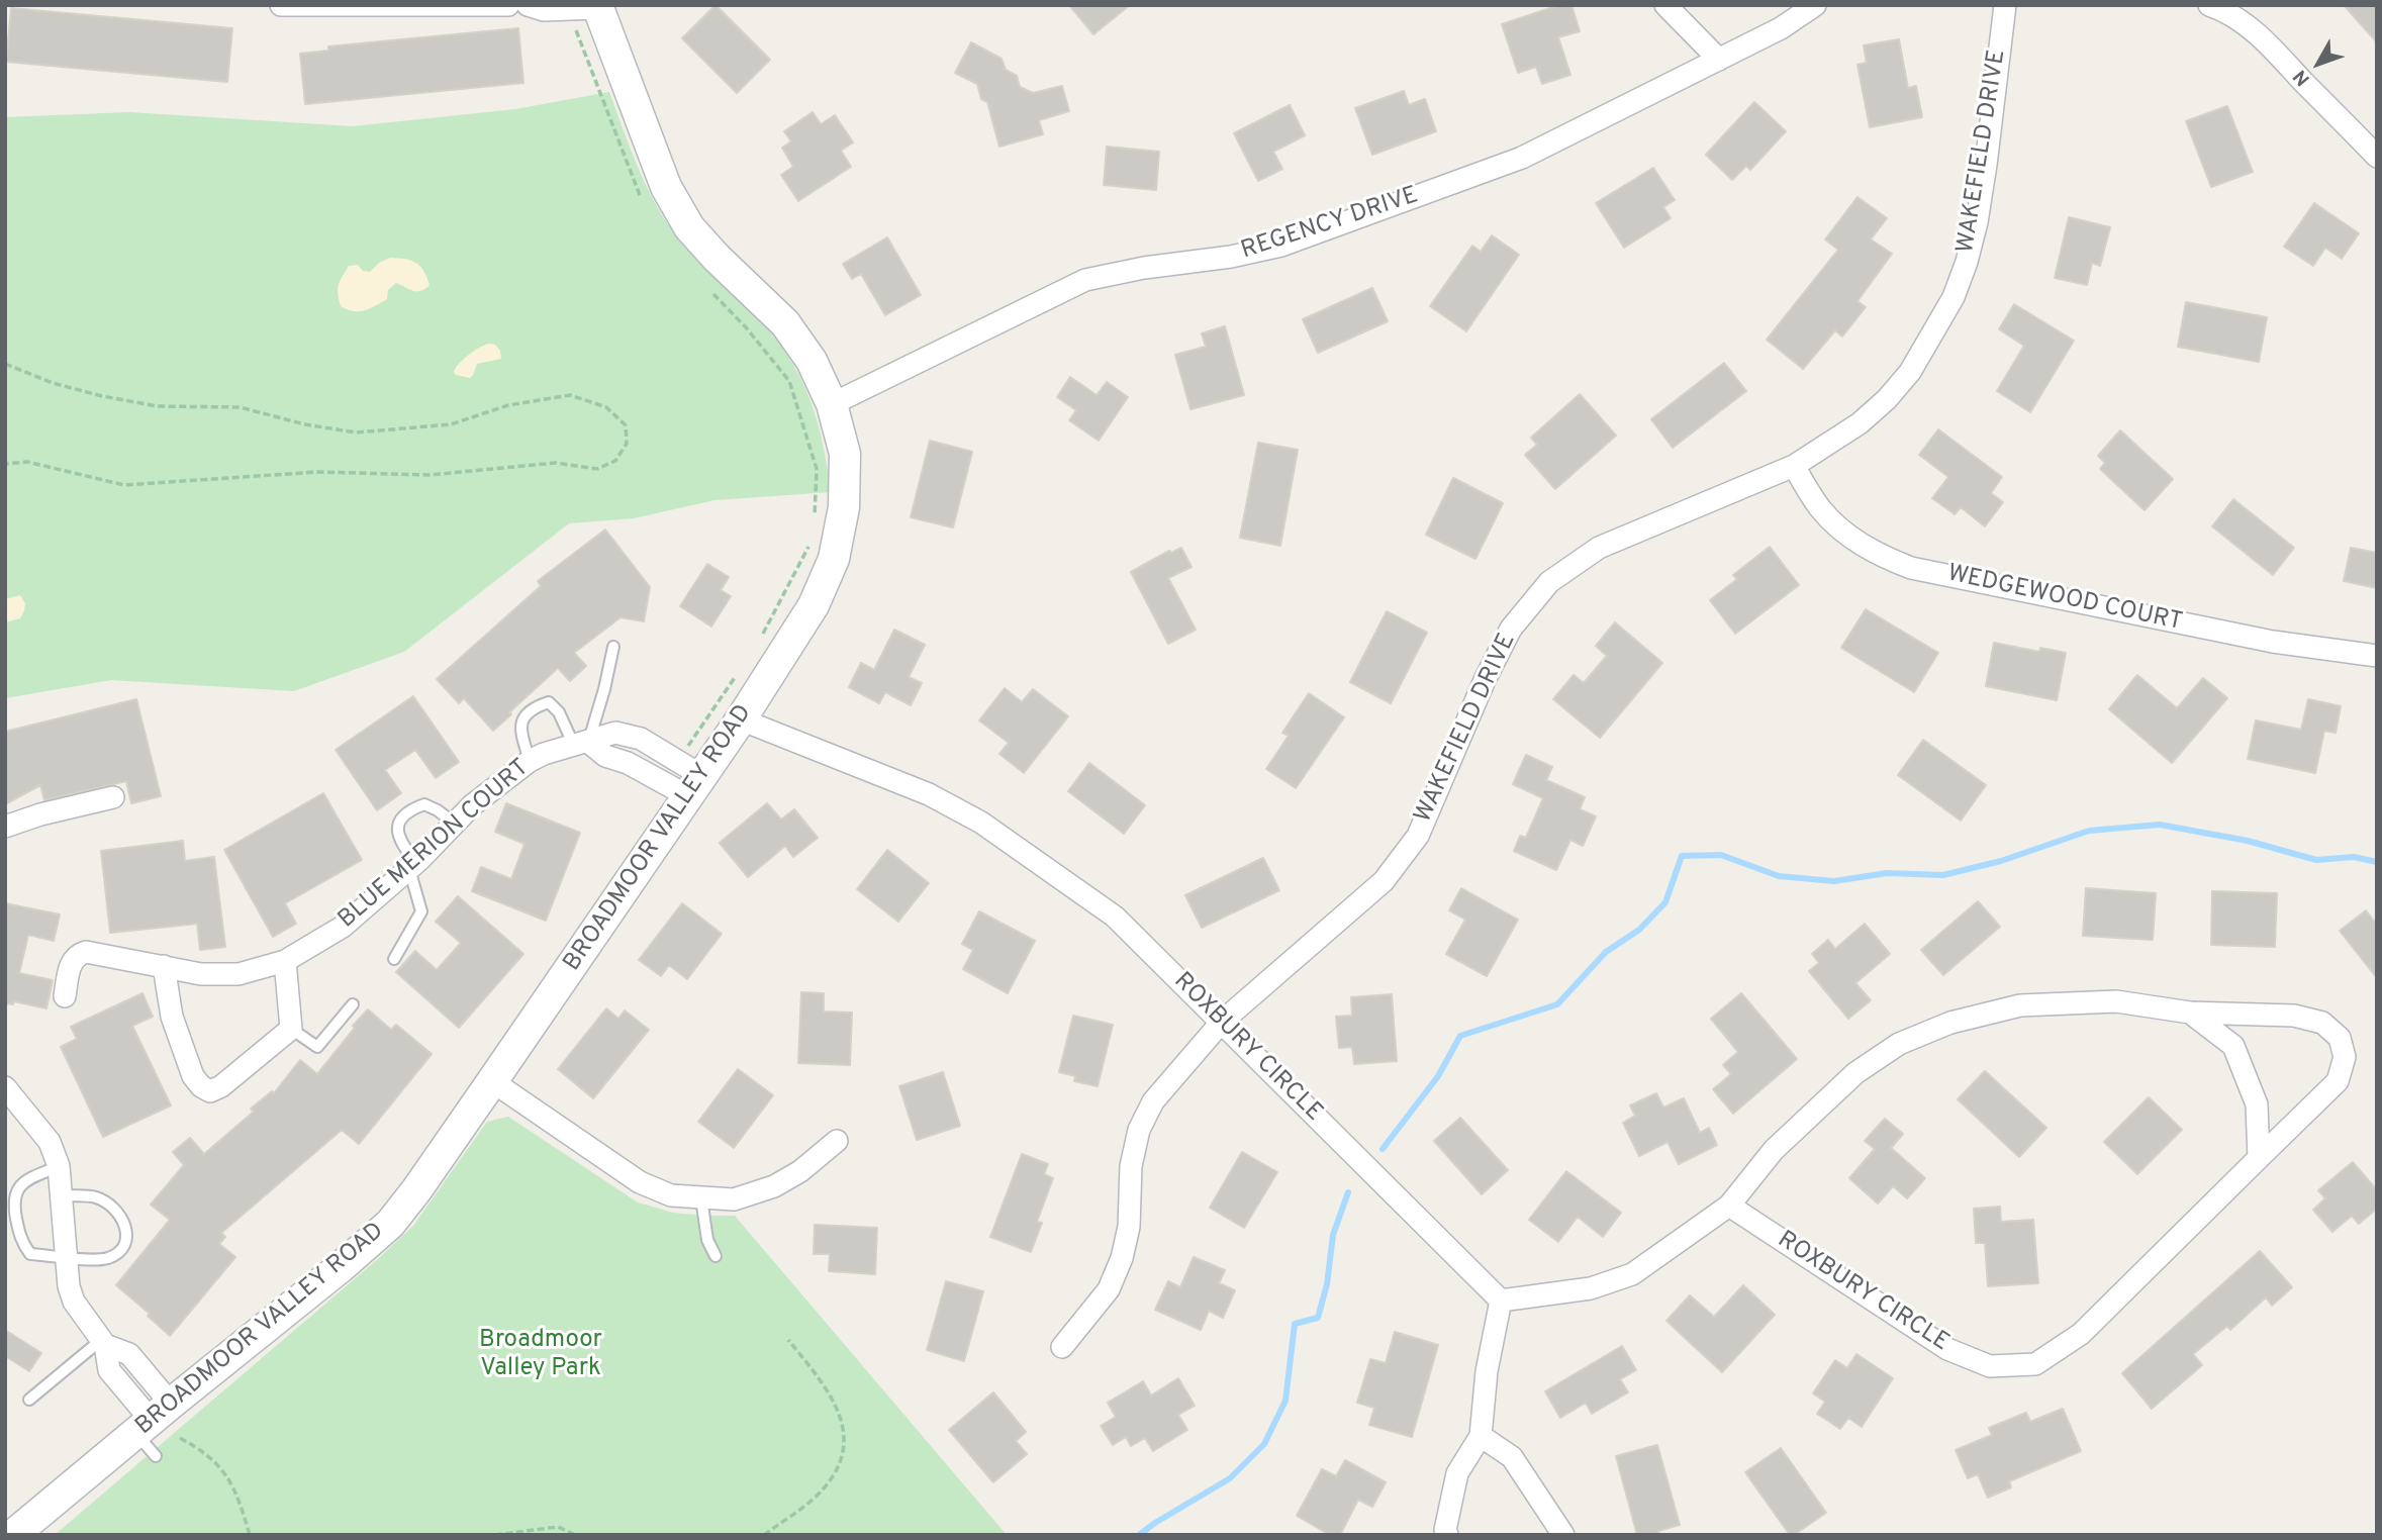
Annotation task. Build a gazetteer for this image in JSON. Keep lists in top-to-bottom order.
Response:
{
  "streets": {
    "street": [
      "WAKEFIELD DRIVE",
      "REGENCY DRIVE",
      "WEDGEWOOD COURT",
      "BROADMOOR VALLEY ROAD",
      "BLUE MERION COURT",
      "ROXBURY CIRCLE"
    ]
  },
  "crossings": [
    ["WAKEFIELD DRIVE", "WEDGEWOOD COURT"],
    ["WAKEFIELD DRIVE", "ROXBURY CIRCLE"],
    ["REGENCY DRIVE", "BROADMOOR VALLEY ROAD"],
    ["BROADMOOR VALLEY ROAD", "BLUE MERION COURT"],
    ["BROADMOOR VALLEY ROAD", "ROXBURY CIRCLE"]
  ],
  "parks": ["Broadmoor Valley Park"],
  "north": "bottom left"
}
